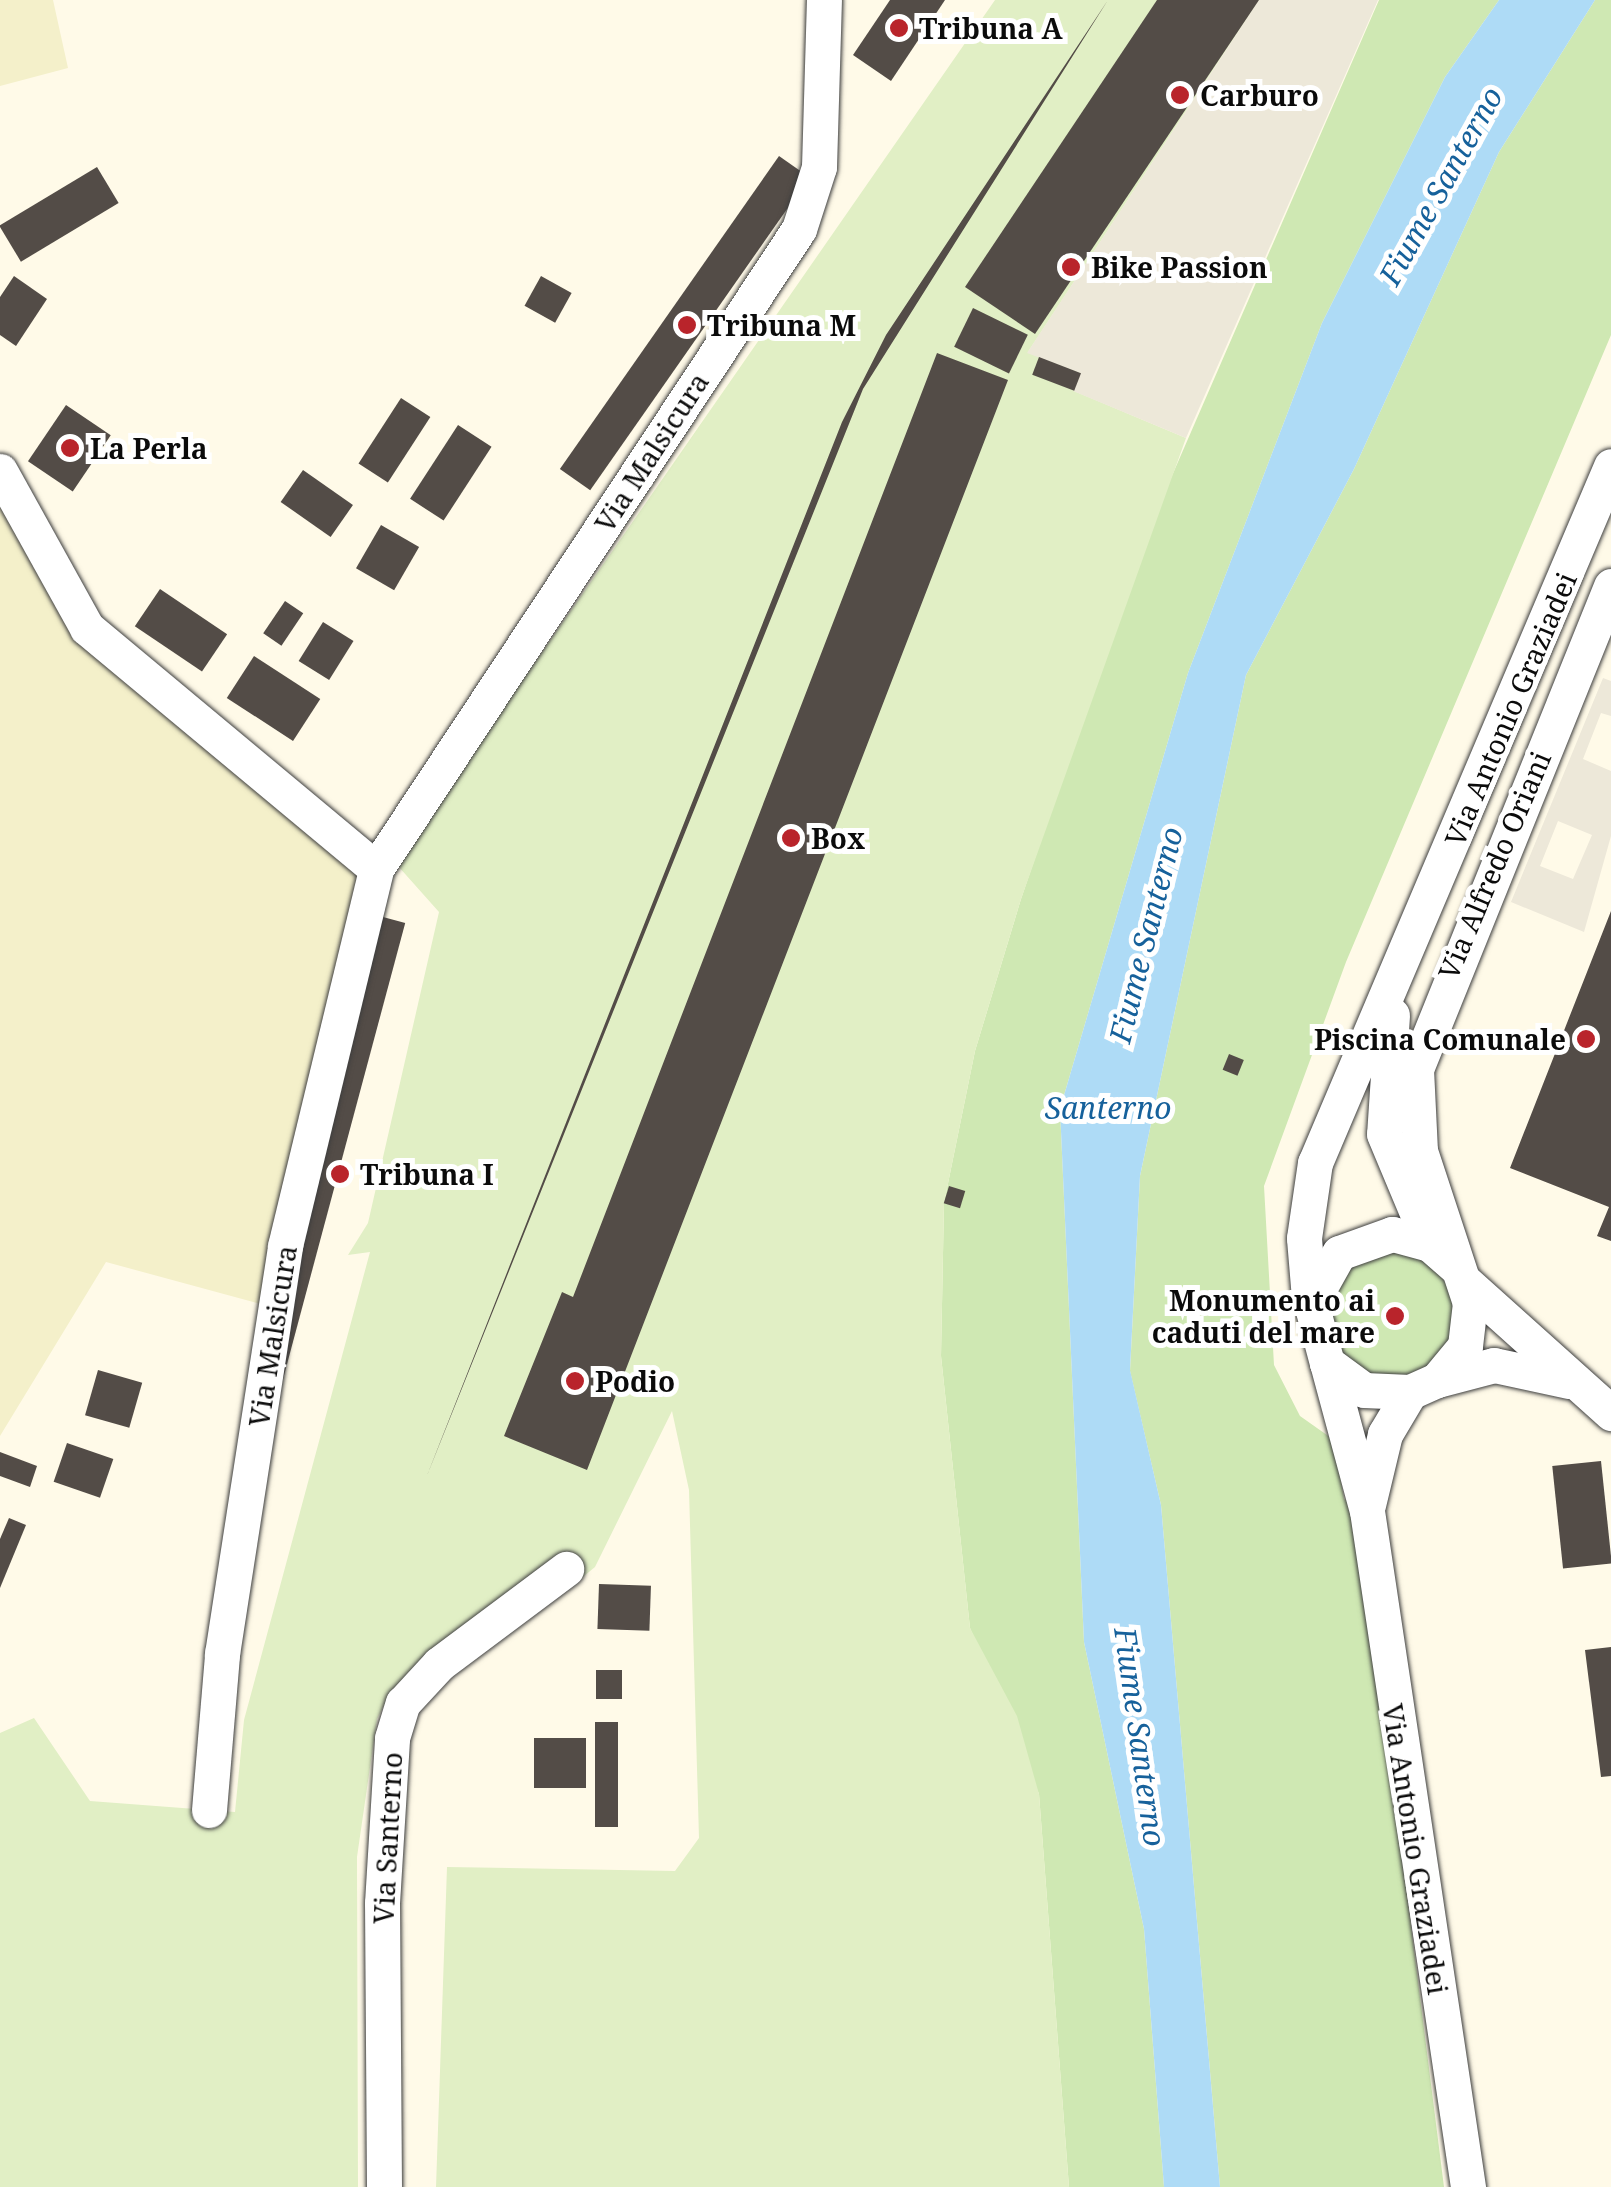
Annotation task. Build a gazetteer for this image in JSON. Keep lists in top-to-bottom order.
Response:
{
  "streets": {
    "street": [
      "Via Malsicura",
      "Via Antonio Graziadei",
      "Via Alfredo Oriani",
      "Via Santerno"
    ]
  },
  "crossings": [
    ["Via Antonio Graziadei", "Via Alfredo Oriani"]
  ],
  "water": ["Fiume Santerno", "Santerno"],
  "places": [
    "Tribuna A",
    "Carburo",
    "Bike Passion",
    "Tribuna M",
    "La Perla",
    "Box",
    "Piscina Comunale",
    "Tribuna I",
    "Monumento ai caduti del mare",
    "Podio"
  ]
}
